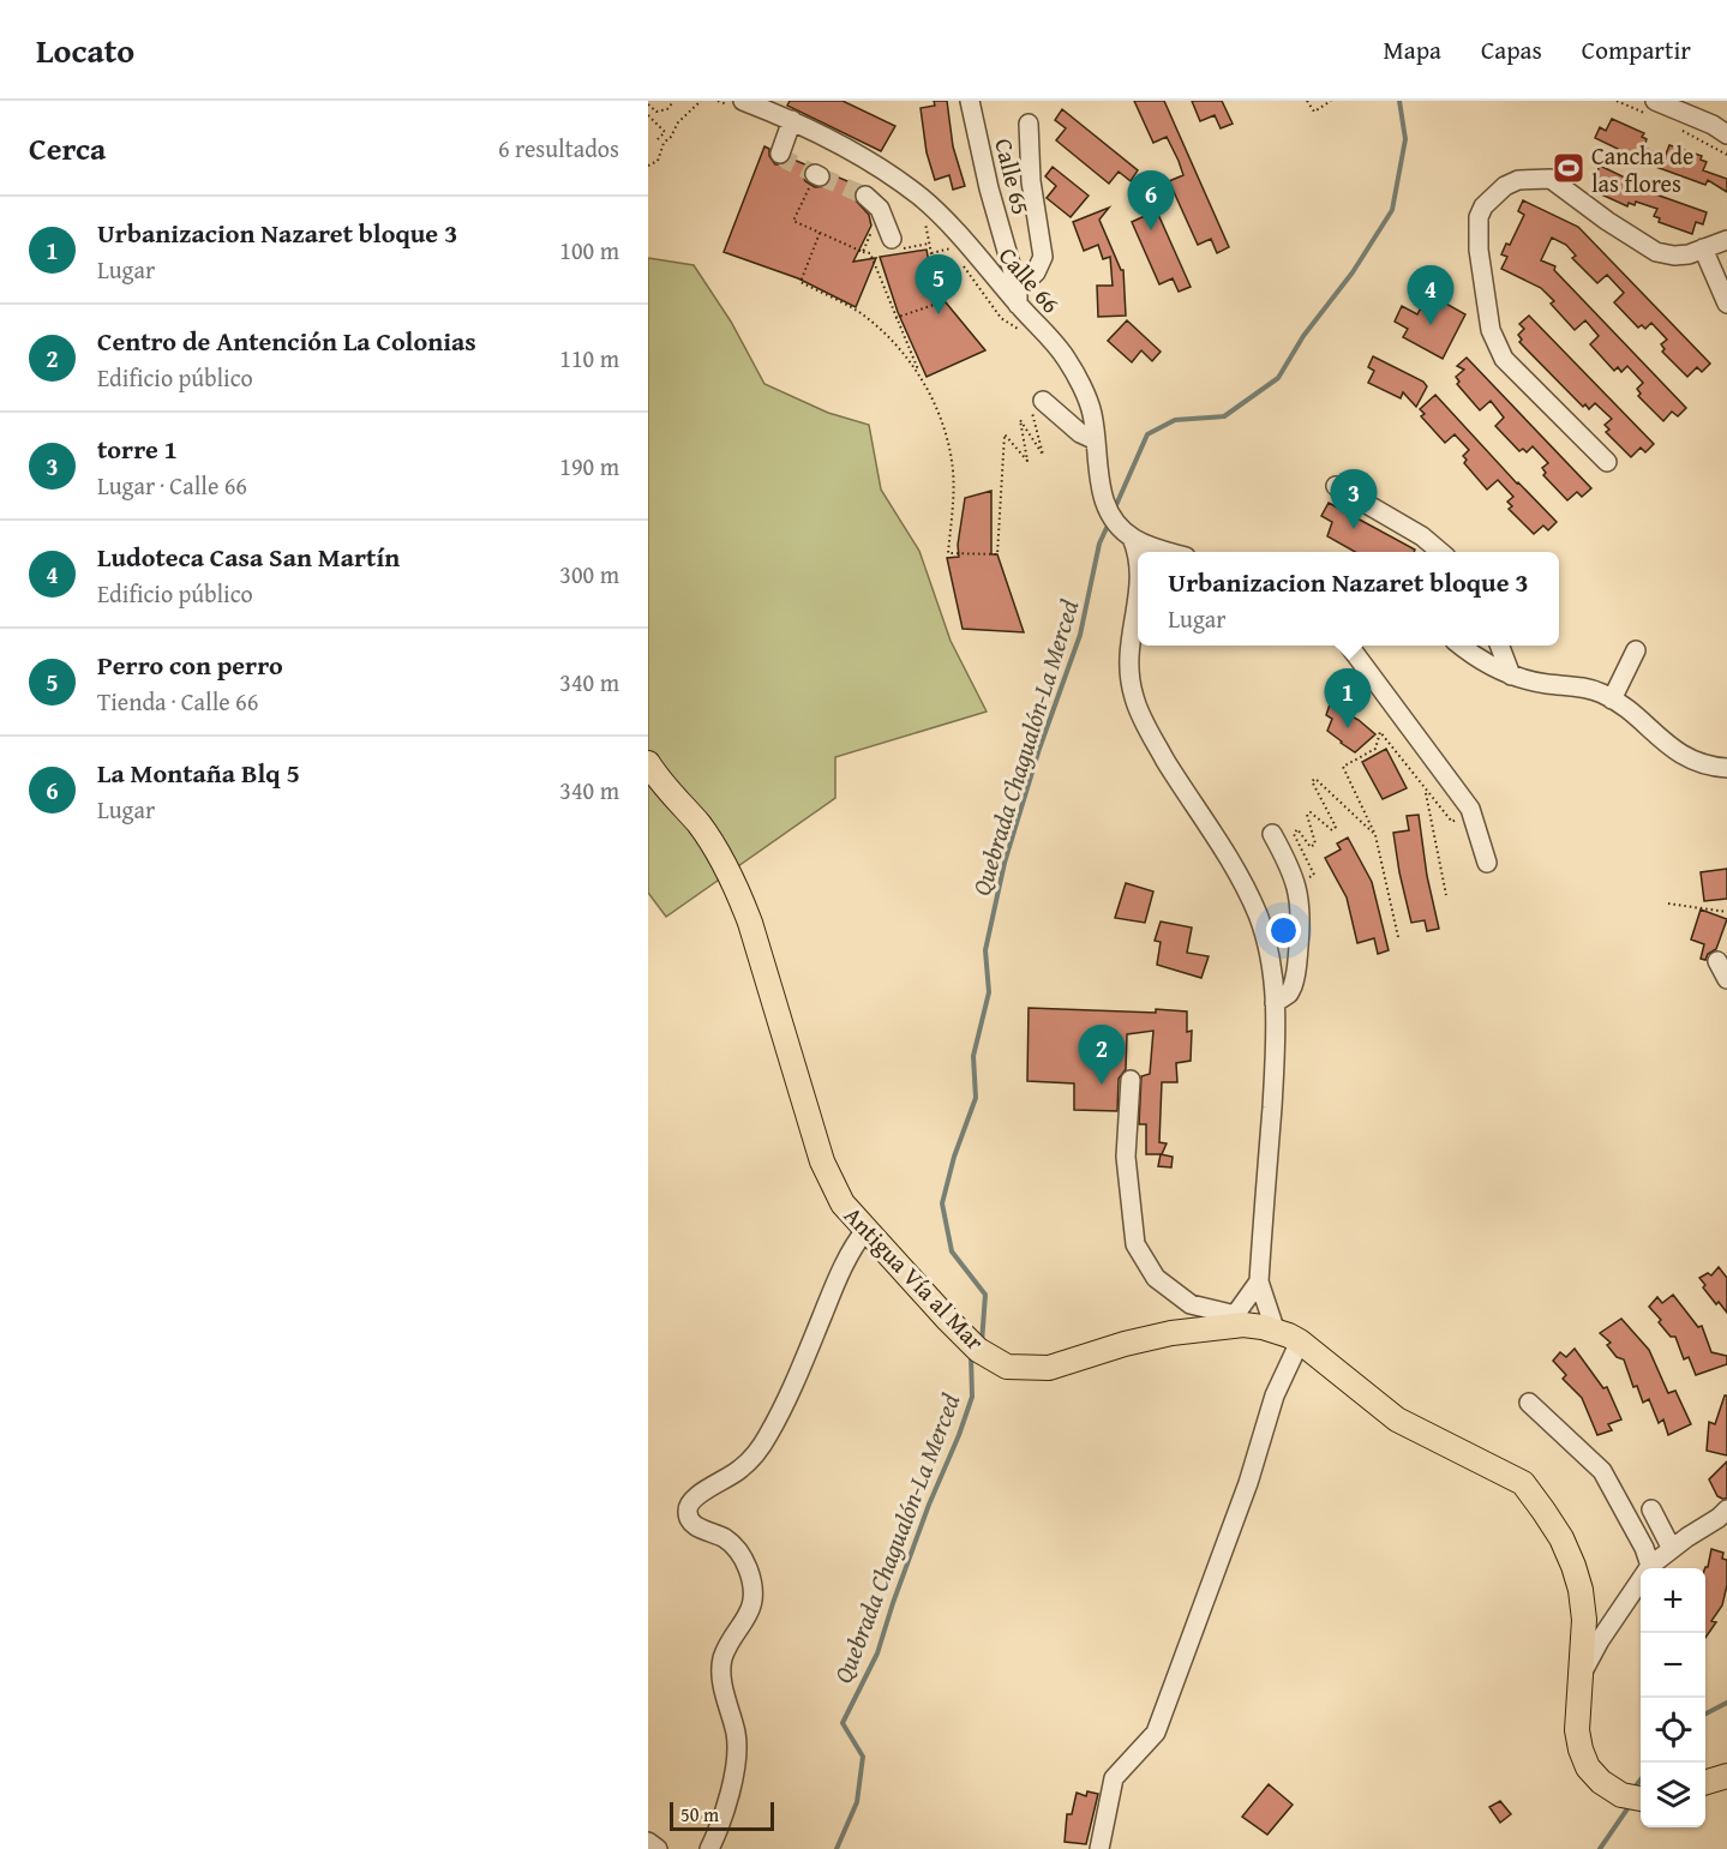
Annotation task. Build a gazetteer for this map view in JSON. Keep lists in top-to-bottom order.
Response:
{
  "streets": {
    "main road": ["Antigua Vía al Mar"],
    "street": ["Calle 65", "Calle 66"]
  },
  "crossings": [
    ["Calle 65", "Calle 66"]
  ],
  "water": ["Quebrada Chagualón-La Merced"],
  "places": {
    "sports": ["Cancha de las flores"]
  },
  "scale_bar": "50 m",
  "page": {
    "header": "Locato",
    "nav": ["Mapa", "Capas", "Compartir"],
    "heading": ["Cerca", "6 resultados"],
    "pins": [
      "6",
      "5",
      "4",
      "3",
      "1",
      "2"
    ],
    "list": [
      {
        "mark": "1",
        "name": "Urbanizacion Nazaret bloque 3",
        "note": "Lugar",
        "value": "100 m"
      },
      {
        "mark": "2",
        "name": "Centro de Antención La Colonias",
        "note": "Edificio público",
        "value": "110 m"
      },
      {
        "mark": "3",
        "name": "torre 1",
        "note": "Lugar · Calle 66",
        "value": "190 m"
      },
      {
        "mark": "4",
        "name": "Ludoteca Casa San Martín",
        "note": "Edificio público",
        "value": "300 m"
      },
      {
        "mark": "5",
        "name": "Perro con perro",
        "note": "Tienda · Calle 66",
        "value": "340 m"
      },
      {
        "mark": "6",
        "name": "La Montaña Blq 5",
        "note": "Lugar",
        "value": "340 m"
      }
    ],
    "popup": ["Urbanizacion Nazaret bloque 3", "Lugar"],
    "map_buttons": ["+", "−"],
    "scale": "50 m"
  }
}
